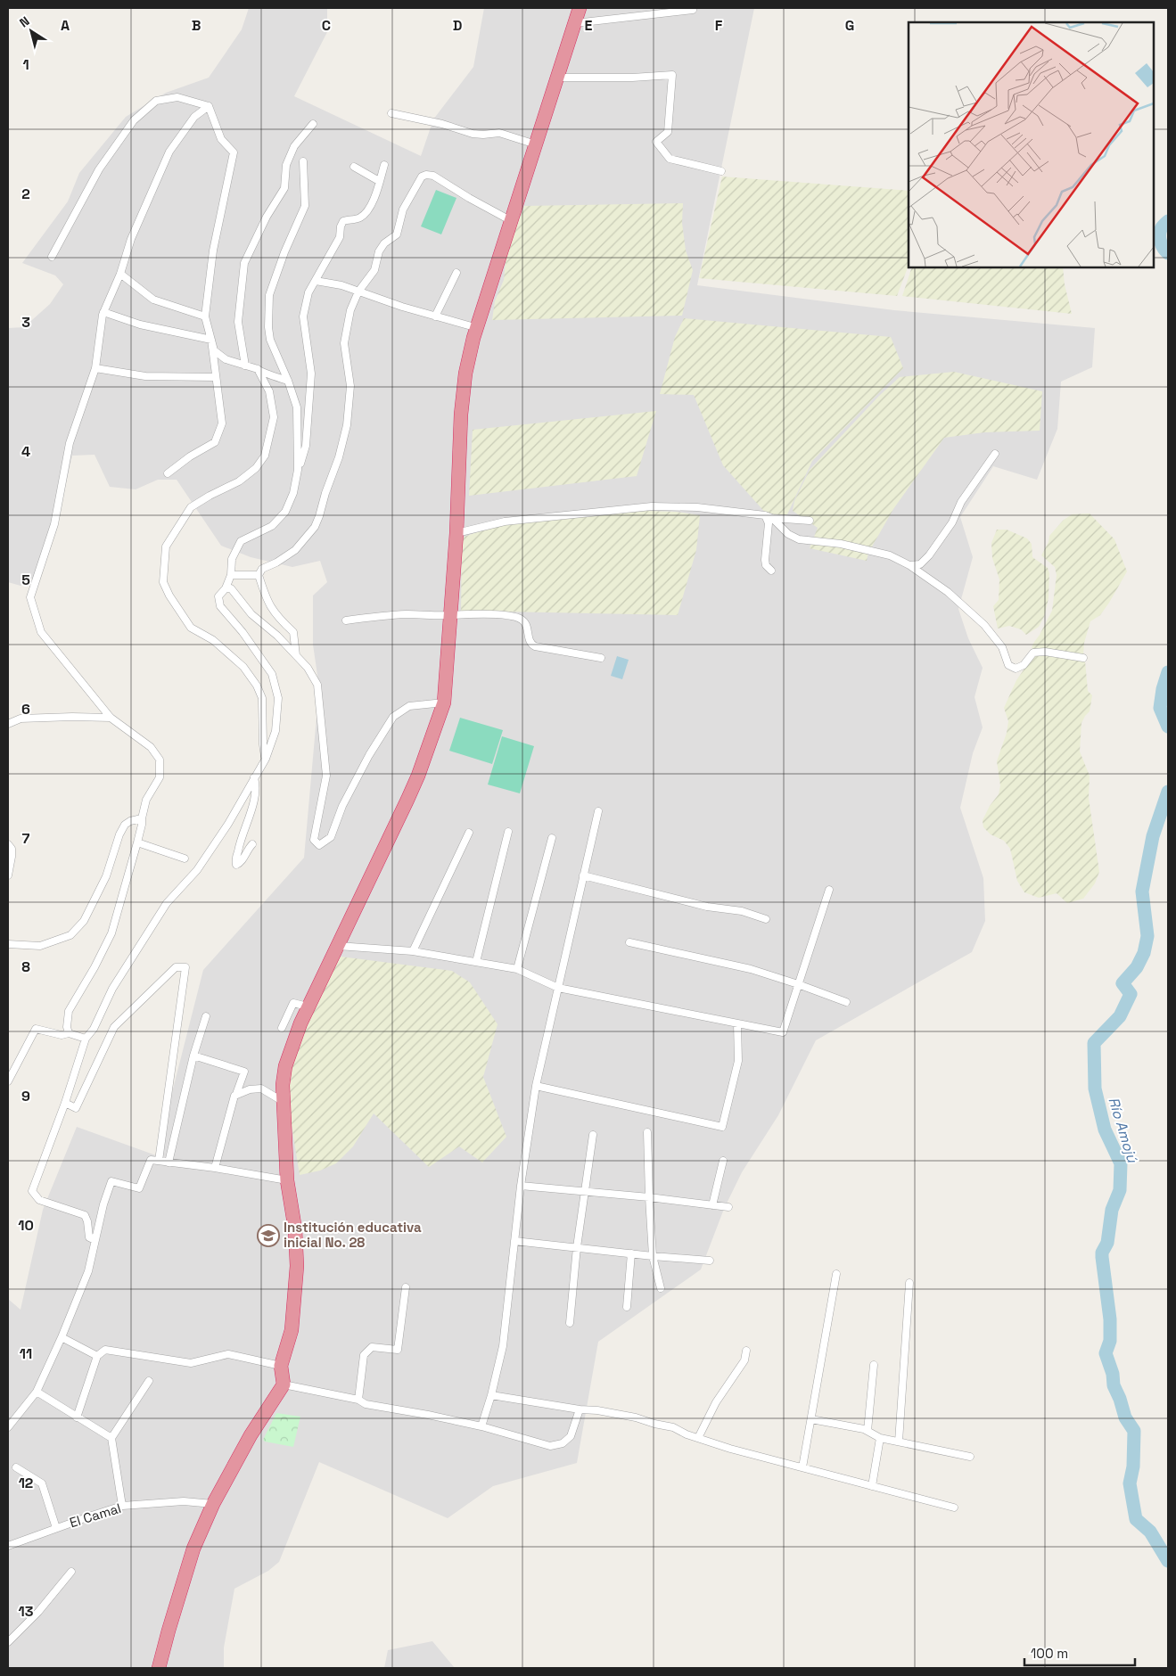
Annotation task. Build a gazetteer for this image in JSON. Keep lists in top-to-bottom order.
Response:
{
  "streets": {
    "street": ["El Camal"]
  },
  "water": ["Río Amojú"],
  "places": {
    "school or university": ["Institución educativa inicial No. 28"]
  },
  "scale_bar": "100 m",
  "north": "top left",
  "grid": {
    "columns": [
      "A",
      "B",
      "C",
      "D",
      "E",
      "F",
      "G"
    ],
    "rows": [
      "1",
      "2",
      "3",
      "4",
      "5",
      "6",
      "7",
      "8",
      "9",
      "10",
      "11",
      "12",
      "13"
    ]
  }
}
